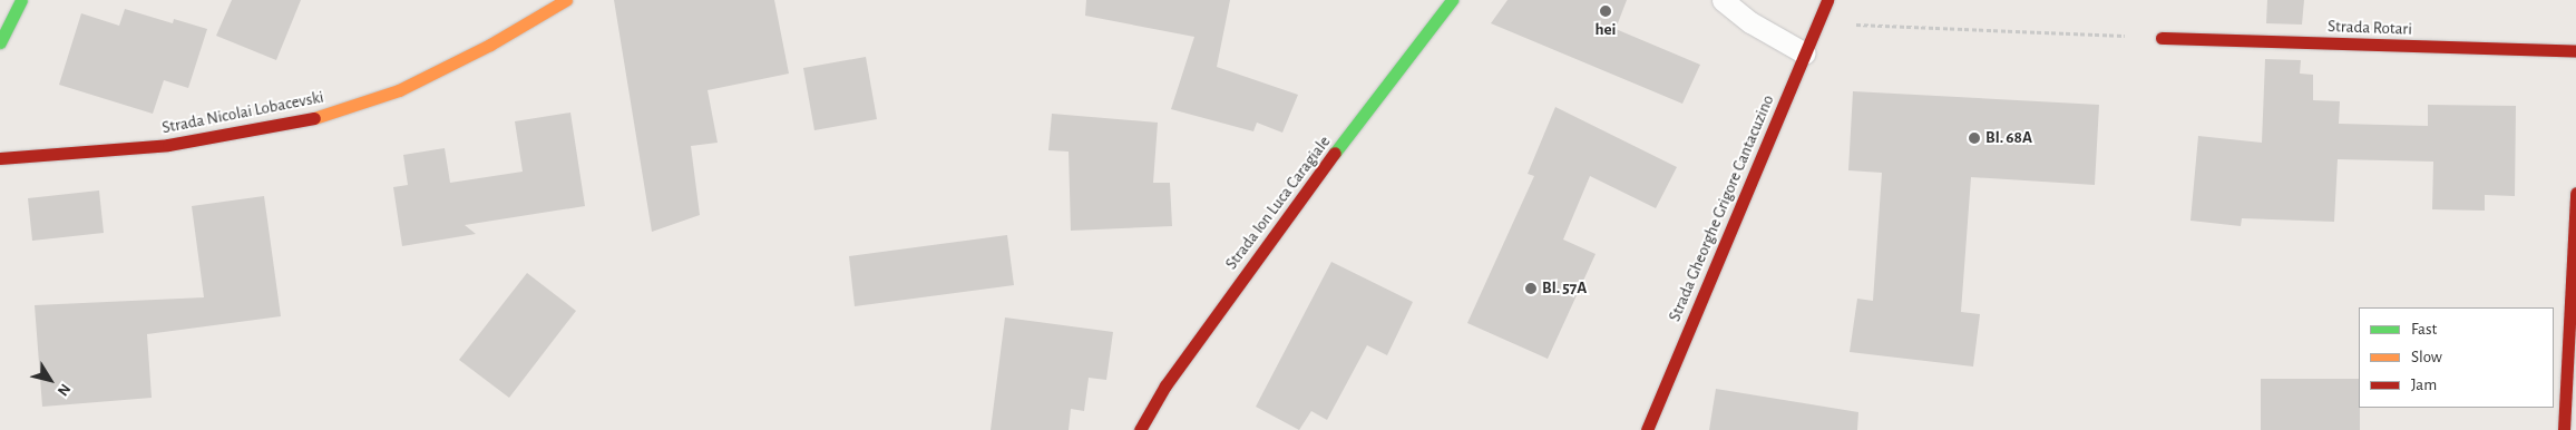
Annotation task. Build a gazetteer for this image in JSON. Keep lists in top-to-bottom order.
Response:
{
  "streets": {
    "street": [
      "Strada Rotari",
      "Strada Nicolai Lobacevski",
      "Strada Ion Luca Caragiale",
      "Strada Gheorghe Grigore Cantacuzino"
    ]
  },
  "places": ["hei", "Bl. 68A", "Bl. 57A"],
  "legend": ["Fast", "Slow", "Jam"],
  "north": "bottom right"
}
